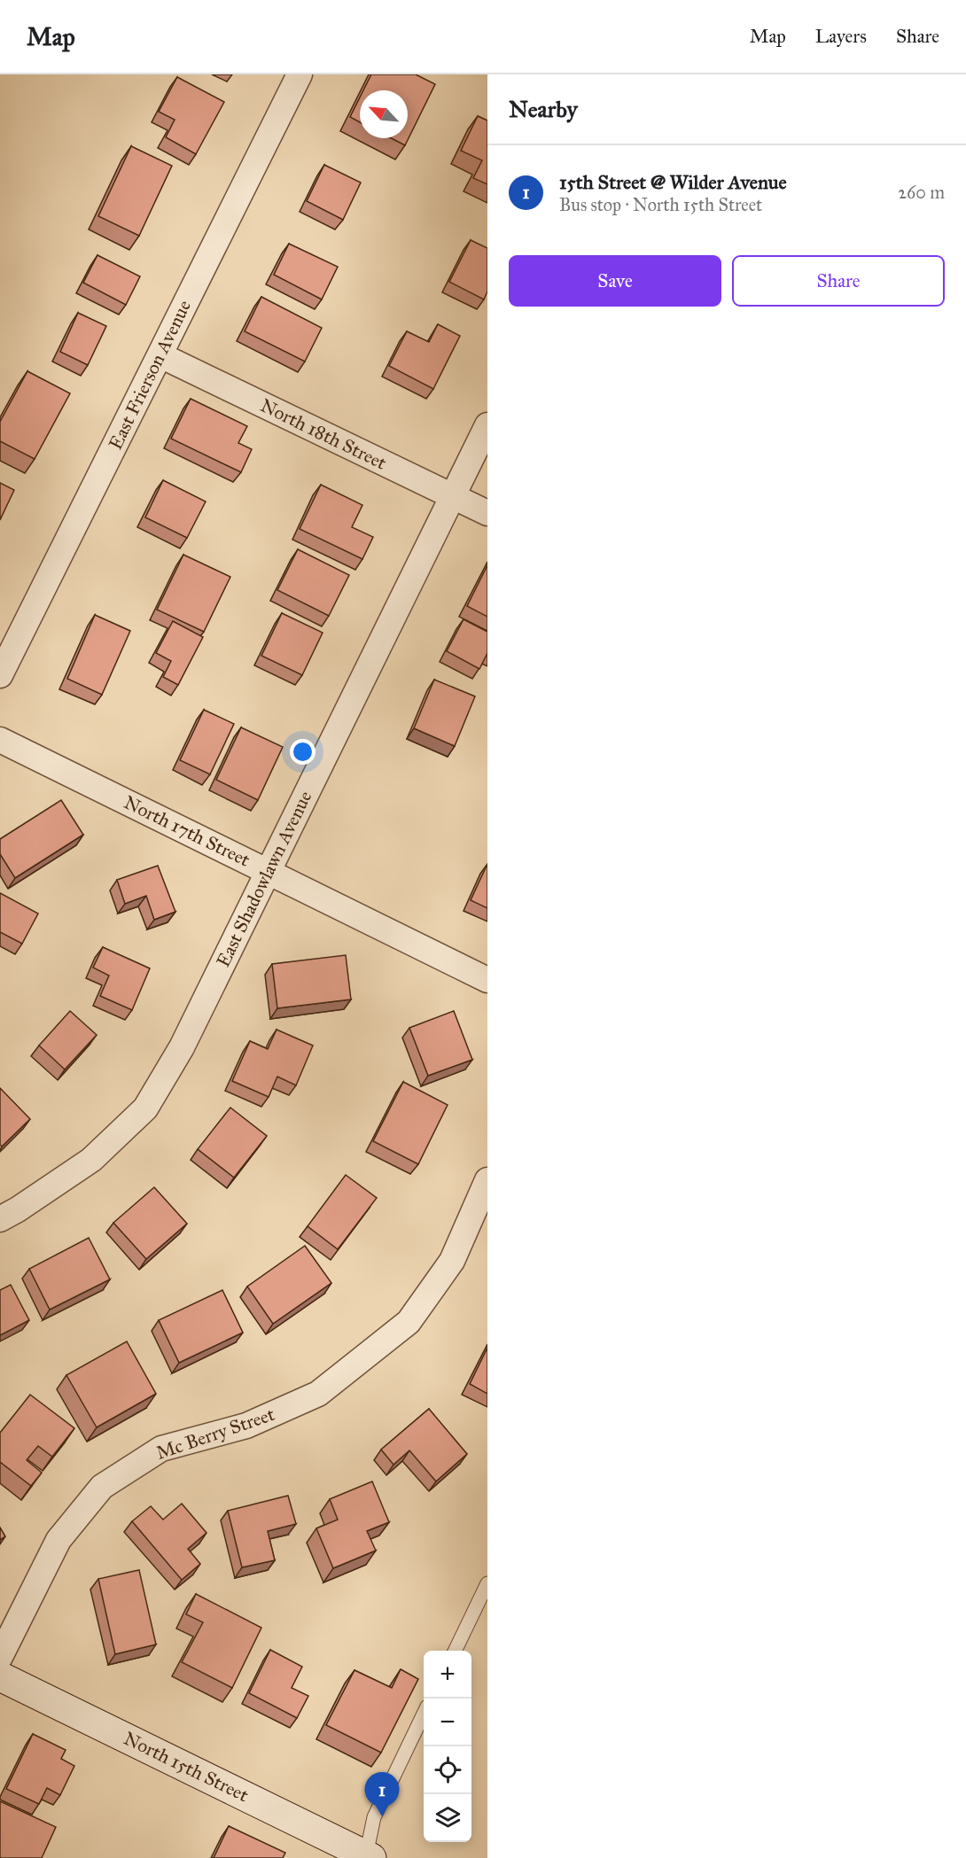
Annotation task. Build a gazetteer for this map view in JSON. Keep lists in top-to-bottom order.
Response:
{
  "streets": {
    "street": [
      "East Frierson Avenue",
      "North 18th Street",
      "North 17th Street",
      "East Shadowlawn Avenue",
      "Mc Berry Street",
      "North 15th Street"
    ]
  },
  "crossings": [
    ["East Frierson Avenue", "North 18th Street"],
    ["North 18th Street", "East Shadowlawn Avenue"],
    ["North 17th Street", "East Shadowlawn Avenue"]
  ],
  "north": "top left",
  "page": {
    "header": "Map",
    "nav": ["Map", "Layers", "Share"],
    "heading": "Nearby",
    "list": [
      {
        "mark": "1",
        "name": "15th Street @ Wilder Avenue",
        "note": "Bus stop · North 15th Street",
        "value": "260 m"
      }
    ],
    "buttons": ["Save", "Share"],
    "map_buttons": ["+", "−"],
    "pins": "1"
  }
}
